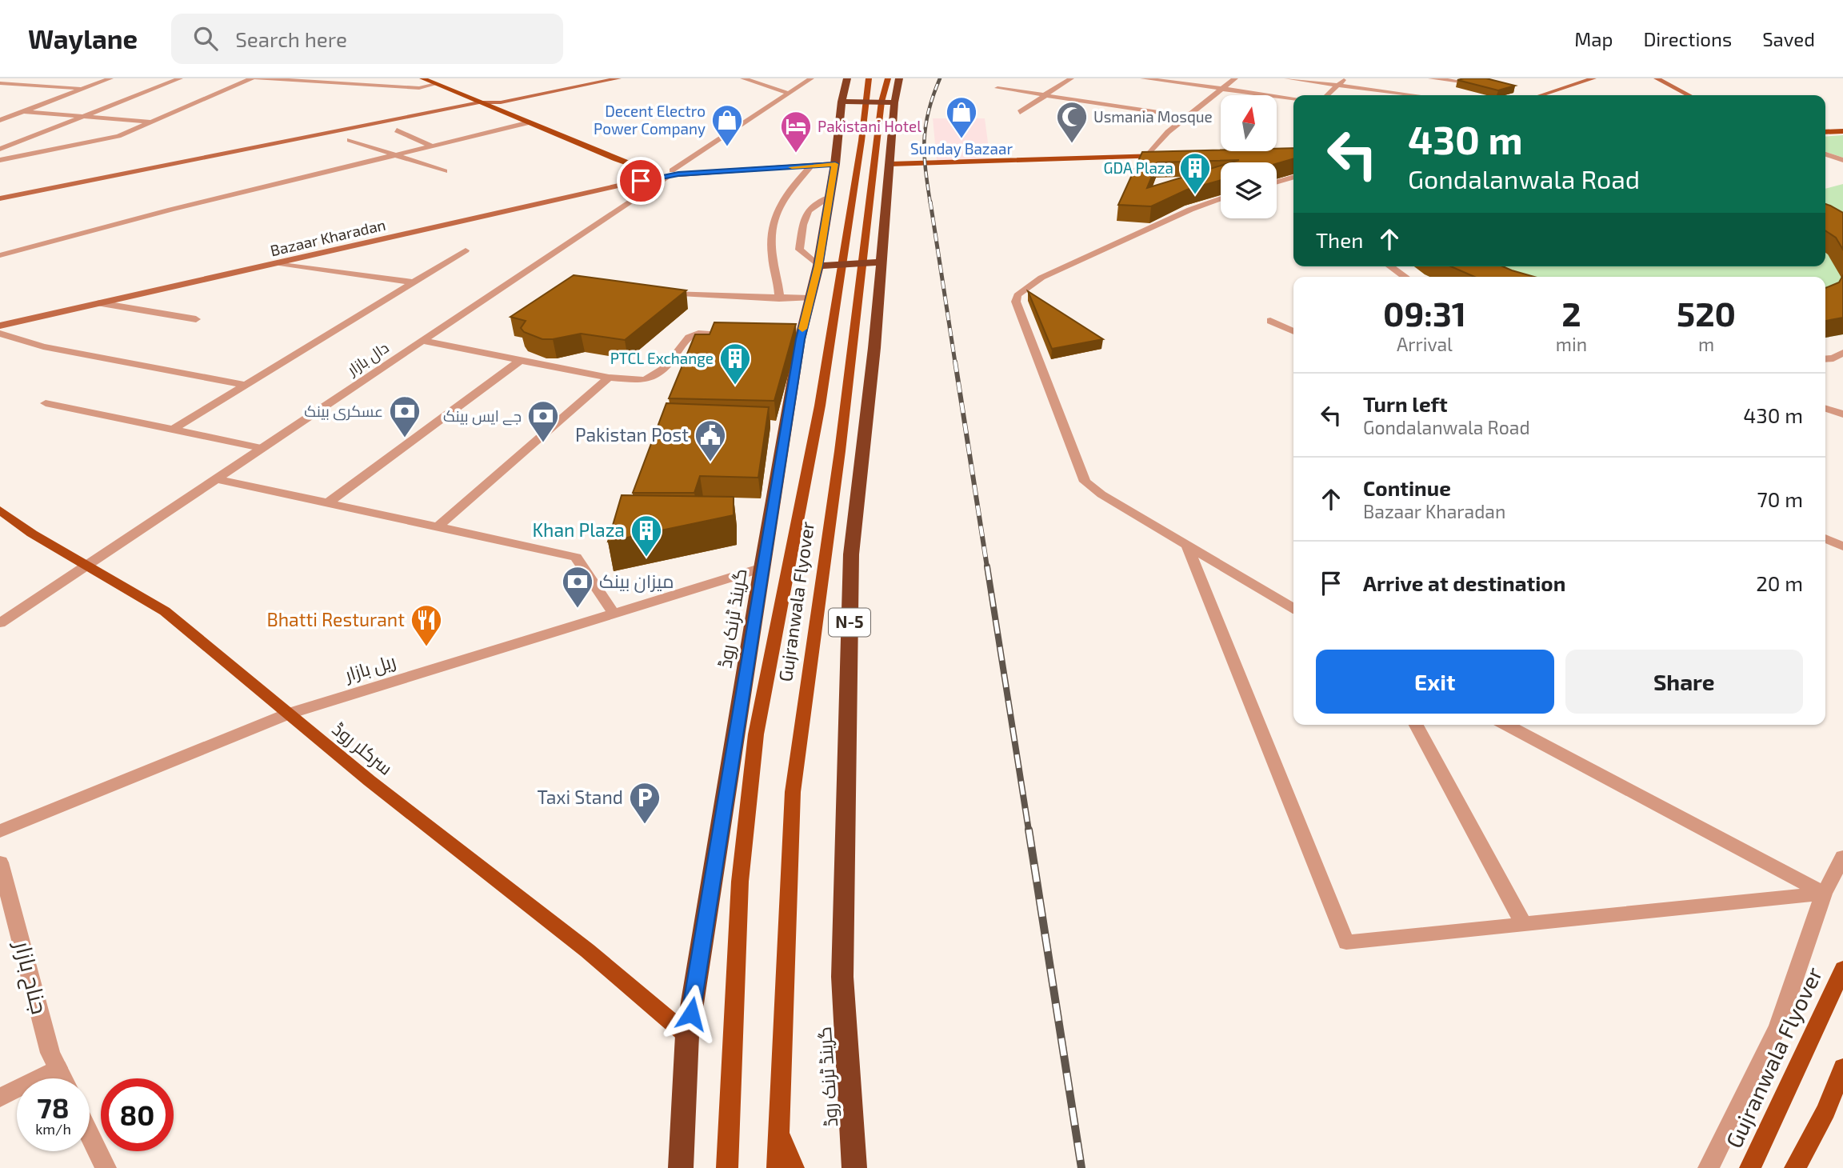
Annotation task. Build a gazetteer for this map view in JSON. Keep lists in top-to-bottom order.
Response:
{
  "streets": {
    "highway": ["گرینڈ ٹرنک روڈ", "N-5"],
    "main road": ["Gujranwala Flyover", "سرکلر روڈ"],
    "street": [
      "Bazaar Kharadan",
      "دال بازار",
      "ریل بازار",
      "جناح بازار"
    ]
  },
  "crossings": [
    ["Bazaar Kharadan", "دال بازار"],
    ["دال بازار", "سرکلر روڈ"],
    ["گرینڈ ٹرنک روڈ", "ریل بازار"],
    ["گرینڈ ٹرنک روڈ", "سرکلر روڈ"],
    ["ریل بازار", "سرکلر روڈ"]
  ],
  "places": {
    "shop": ["Sunday Bazaar", "Decent Electro Power Company"],
    "mosque": ["Usmania Mosque"],
    "hotel": ["Pakistani Hotel"],
    "building": ["GDA Plaza", "PTCL Exchange", "Khan Plaza"],
    "bank": ["عسکری بینک", "جے ایس بینک", "میزان بینک"],
    "public building": ["Pakistan Post"],
    "restaurant": ["Bhatti Resturant"],
    "parking": ["Taxi Stand"]
  },
  "north": "top",
  "page": {
    "header": "Waylane",
    "search": "Search here",
    "nav": ["Map", "Directions", "Saved"],
    "turn": ["430 m", "Gondalanwala Road"],
    "then": "Then",
    "eta": [
      "09:31",
      "Arrival",
      "2",
      "min",
      "520",
      "m"
    ],
    "list": [
      {
        "name": "Turn left",
        "note": "Gondalanwala Road",
        "value": "430 m"
      },
      {
        "name": "Continue",
        "note": "Bazaar Kharadan",
        "value": "70 m"
      },
      {
        "name": "Arrive at destination",
        "value": "20 m"
      }
    ],
    "buttons": ["Exit", "Share"],
    "speed": "78 km/h",
    "limit": "80"
  }
}
